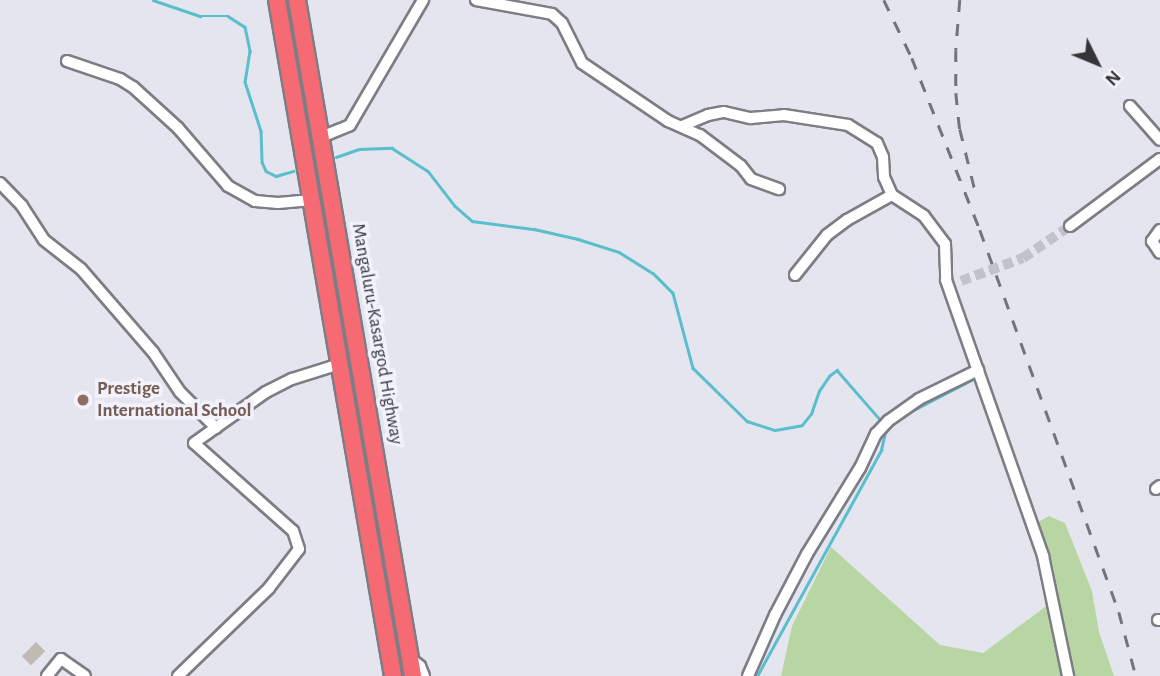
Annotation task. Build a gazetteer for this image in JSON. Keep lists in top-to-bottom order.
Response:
{
  "streets": {
    "highway": ["Mangaluru-Kasargod Highway"]
  },
  "places": ["Prestige International School"],
  "north": "bottom right"
}
